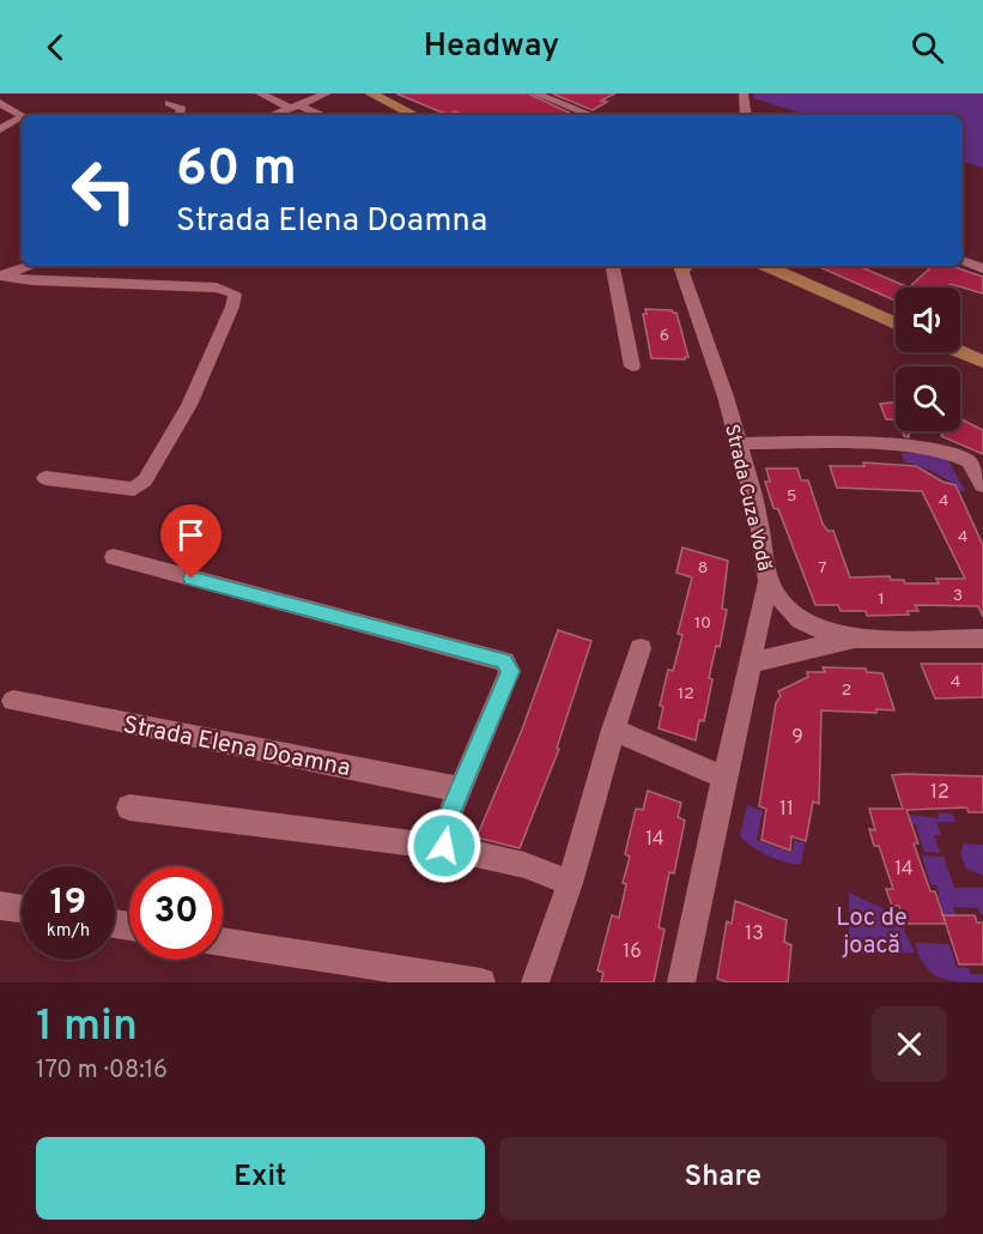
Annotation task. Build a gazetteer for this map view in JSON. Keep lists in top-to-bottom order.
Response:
{
  "streets": {
    "street": ["Strada Cuza Vodă", "Strada Elena Doamna"]
  },
  "parks": ["Loc de joacă"],
  "house_numbers": [
    "6",
    "5",
    "4",
    "4",
    "8",
    "7",
    "3",
    "1",
    "10",
    "4",
    "2",
    "12",
    "9",
    "12",
    "11",
    "14",
    "14",
    "13",
    "16"
  ],
  "page": {
    "header": "Headway",
    "turn": ["60 m", "Strada Elena Doamna"],
    "speed": "19 km/h",
    "limit": "30",
    "heading": ["1 min", "170 m · 08:16"],
    "buttons": ["Exit", "Share"]
  }
}
